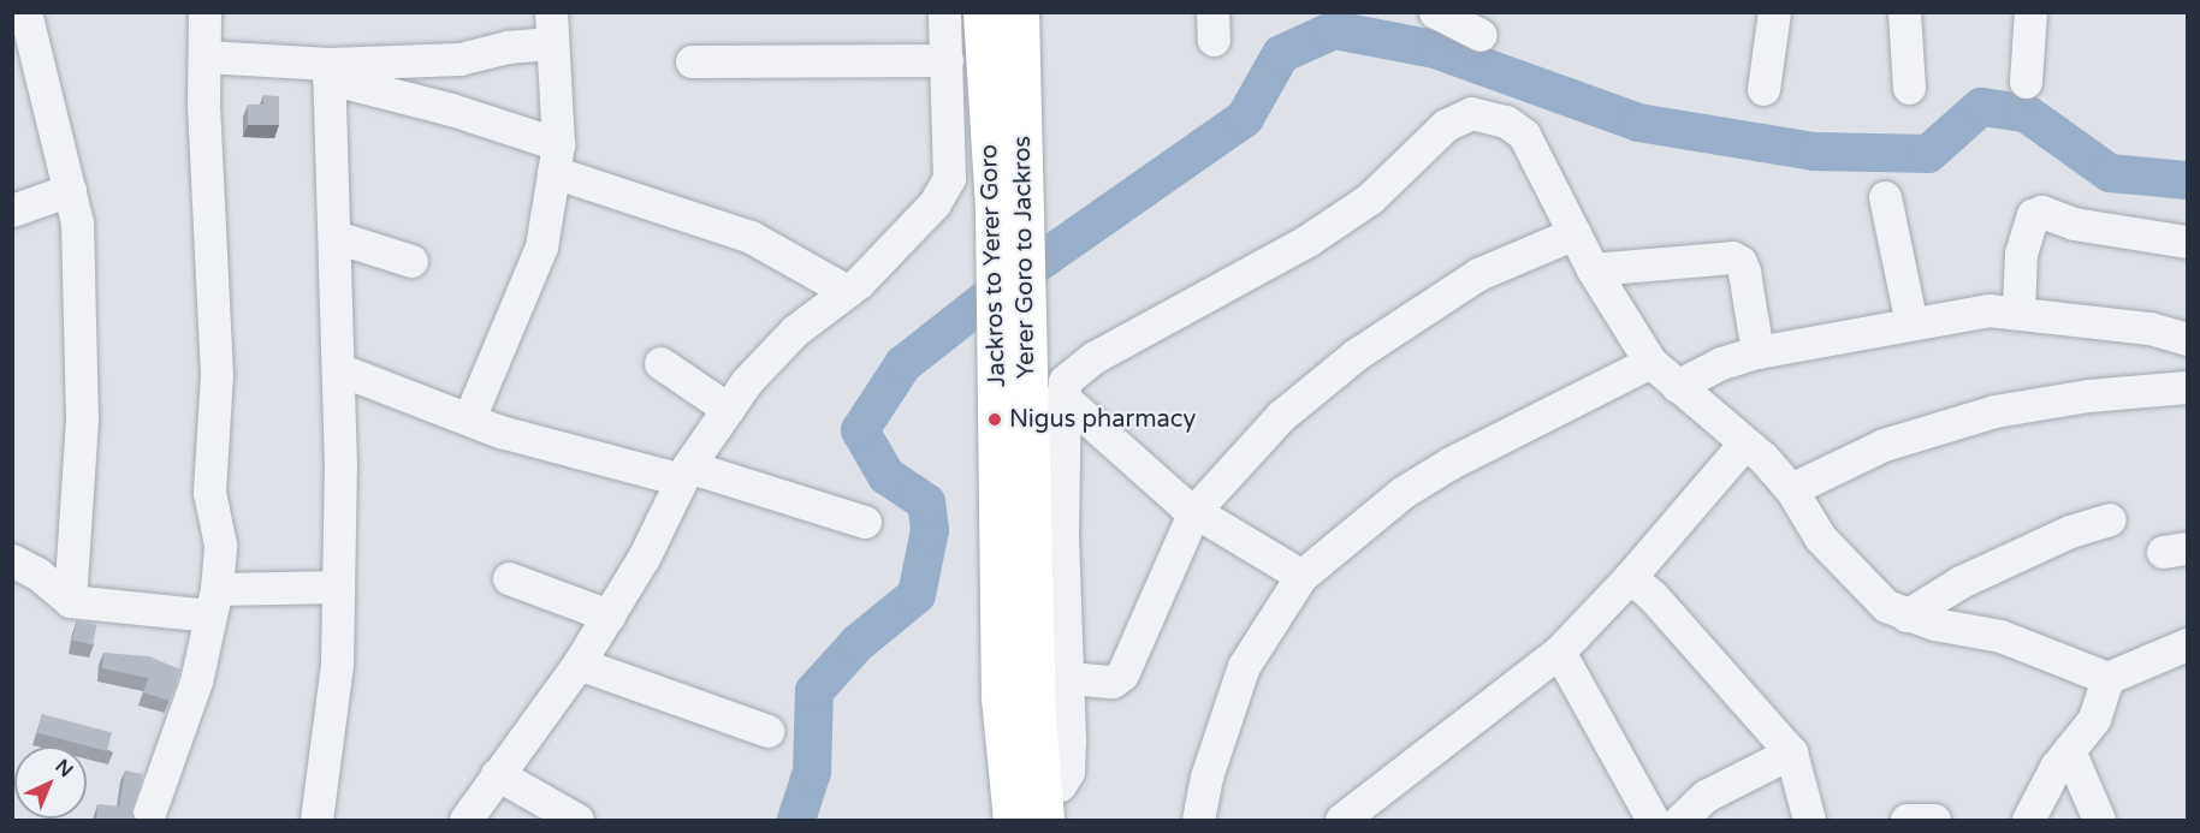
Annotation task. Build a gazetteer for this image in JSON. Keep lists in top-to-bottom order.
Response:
{
  "streets": {
    "main road": ["Yerer Goro to Jackros", "Jackros to Yerer Goro"]
  },
  "crossings": [
    ["Yerer Goro to Jackros", "Jackros to Yerer Goro"]
  ],
  "places": ["Nigus pharmacy"],
  "north": "top right"
}
